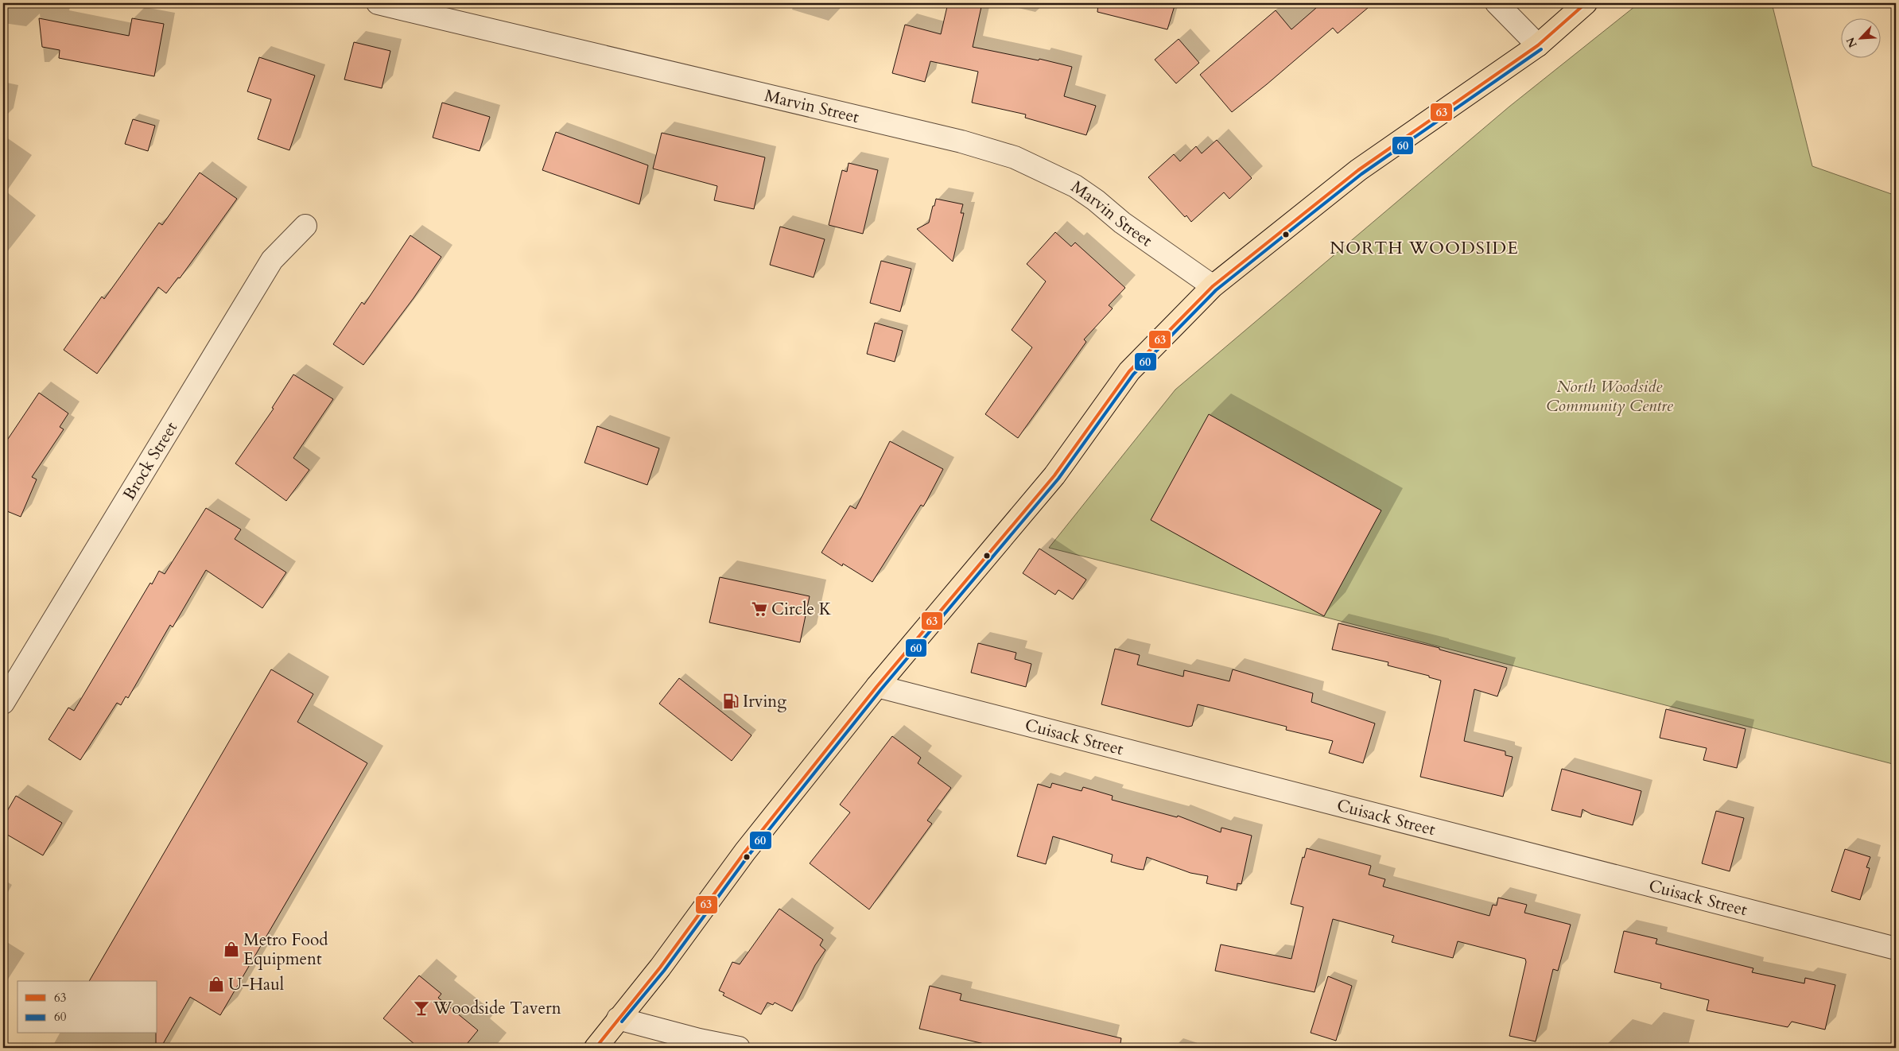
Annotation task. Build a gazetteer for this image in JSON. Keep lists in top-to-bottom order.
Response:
{
  "streets": {
    "street": ["Marvin Street", "Brock Street", "Cuisack Street"]
  },
  "districts": ["NORTH WOODSIDE"],
  "parks": ["North Woodside Community Centre"],
  "places": {
    "supermarket": ["Circle K"],
    "fuel station": ["Irving"],
    "shop": ["Metro Food Equipment", "U-Haul"],
    "bar": ["Woodside Tavern"]
  },
  "lines": ["transit line 63", "transit line 60"],
  "legend": ["63", "60"],
  "north": "bottom left"
}
